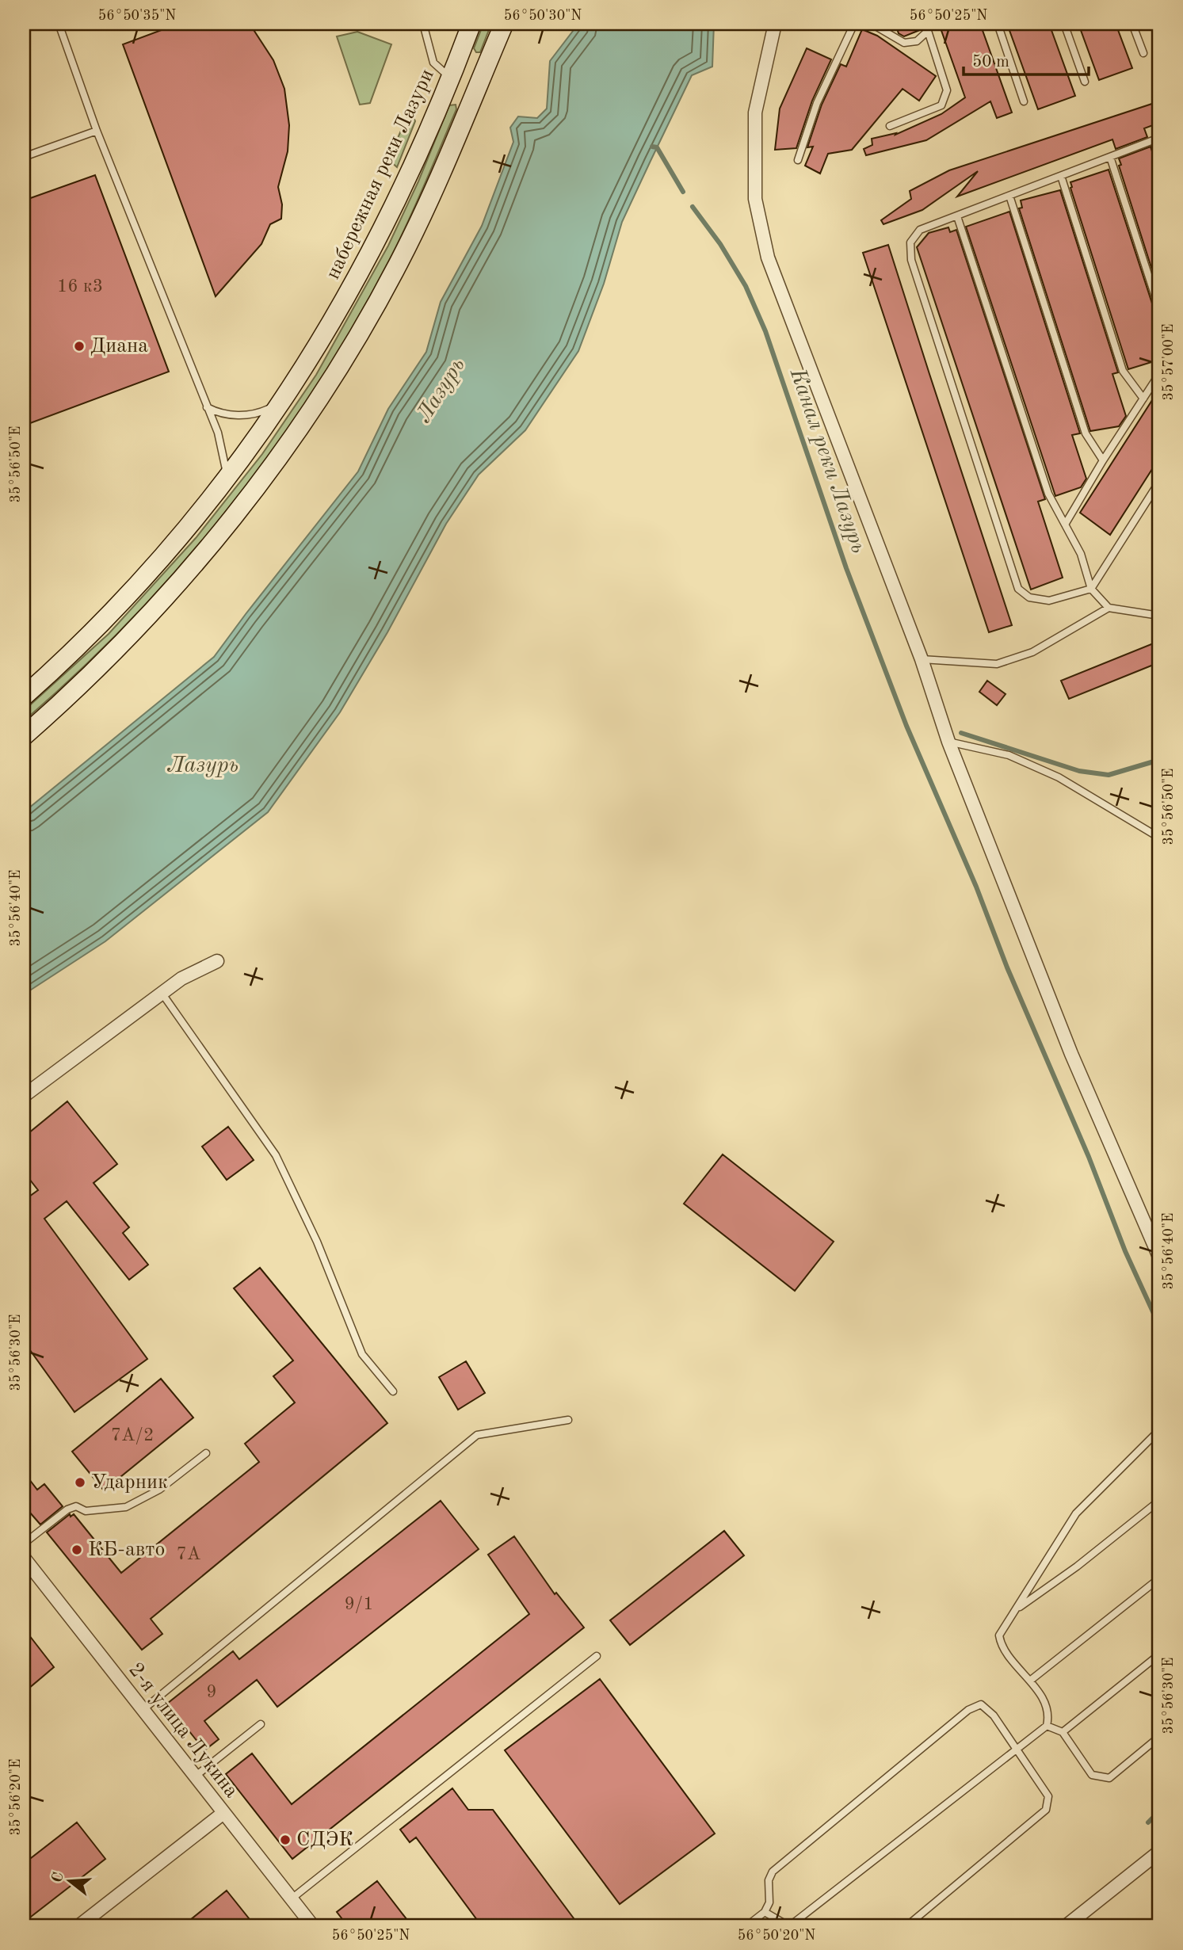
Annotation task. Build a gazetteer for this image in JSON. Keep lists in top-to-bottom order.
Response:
{
  "streets": {
    "main road": ["набережная реки Лазури"],
    "street": ["2-я улица Лукина"]
  },
  "water": ["Лазурь", "Канал реки Лазурь"],
  "places": [
    "Диана",
    "Ударник",
    "КБ-авто",
    "СДЭК"
  ],
  "house_numbers": [
    "16 к3",
    "7А/2",
    "7А",
    "9/1",
    "9"
  ],
  "scale_bar": "50 m",
  "north": "left",
  "coordinates": [
    "56°50'35\"N",
    "56°50'30\"N",
    "56°50'25\"N",
    "35°57'00\"E",
    "35°56'50\"E",
    "35°56'40\"E",
    "35°56'30\"E",
    "35°56'20\"E",
    "56°50'20\"N"
  ]
}
